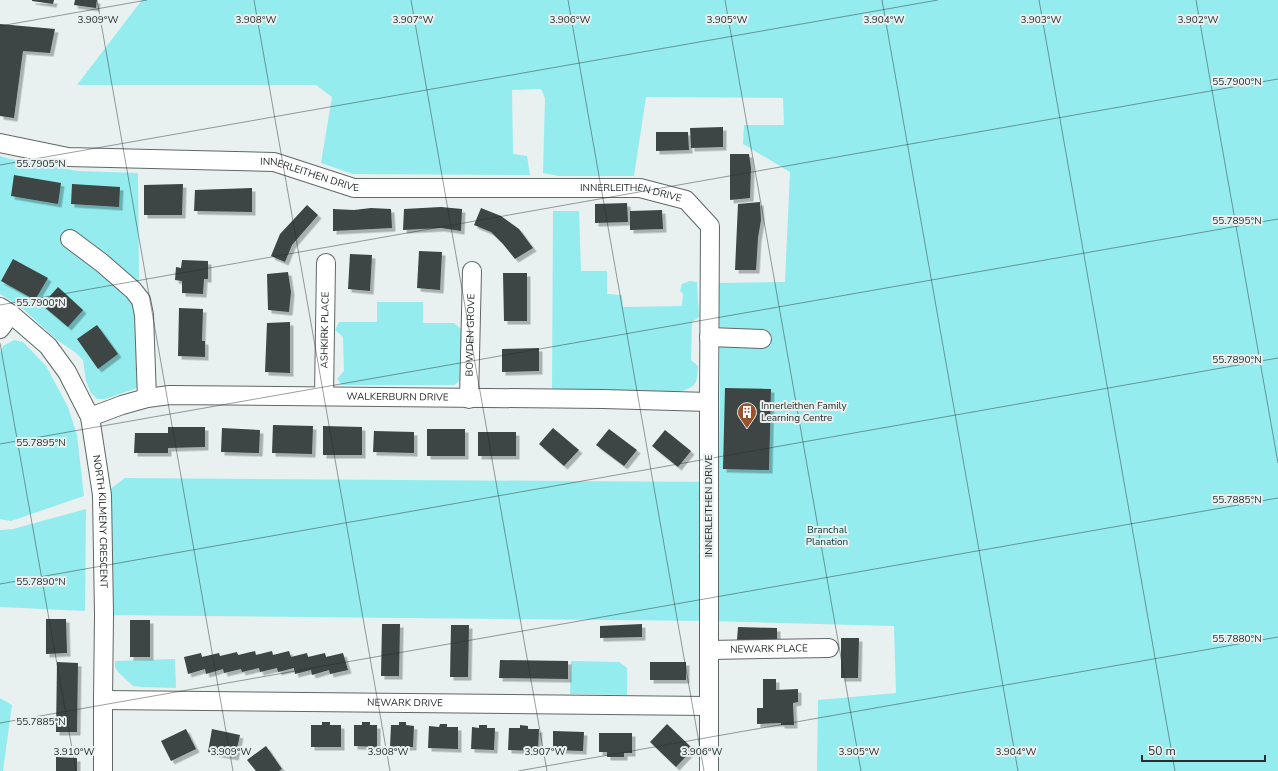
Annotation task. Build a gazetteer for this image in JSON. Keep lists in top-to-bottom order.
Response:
{
  "streets": {
    "street": [
      "INNERLEITHEN DRIVE",
      "ASHKIRK PLACE",
      "BOWDEN GROVE",
      "WALKERBURN DRIVE",
      "NORTH KILMENY CRESCENT",
      "NEWARK PLACE",
      "NEWARK DRIVE"
    ]
  },
  "crossings": [
    ["INNERLEITHEN DRIVE", "WALKERBURN DRIVE"],
    ["INNERLEITHEN DRIVE", "NEWARK PLACE"],
    ["INNERLEITHEN DRIVE", "NEWARK DRIVE"],
    ["ASHKIRK PLACE", "WALKERBURN DRIVE"],
    ["BOWDEN GROVE", "WALKERBURN DRIVE"],
    ["WALKERBURN DRIVE", "NORTH KILMENY CRESCENT"],
    ["NORTH KILMENY CRESCENT", "NEWARK DRIVE"]
  ],
  "parks": ["Branchal Planation"],
  "places": {
    "building": ["Innerleithen Family Learning Centre"]
  },
  "scale_bar": "50 m",
  "coordinates": [
    "3.909°W",
    "3.908°W",
    "3.907°W",
    "3.906°W",
    "3.905°W",
    "3.904°W",
    "3.903°W",
    "3.902°W",
    "55.7900°N",
    "55.7905°N",
    "55.7895°N",
    "55.7890°N",
    "55.7885°N",
    "55.7880°N",
    "3.910°W"
  ]
}
